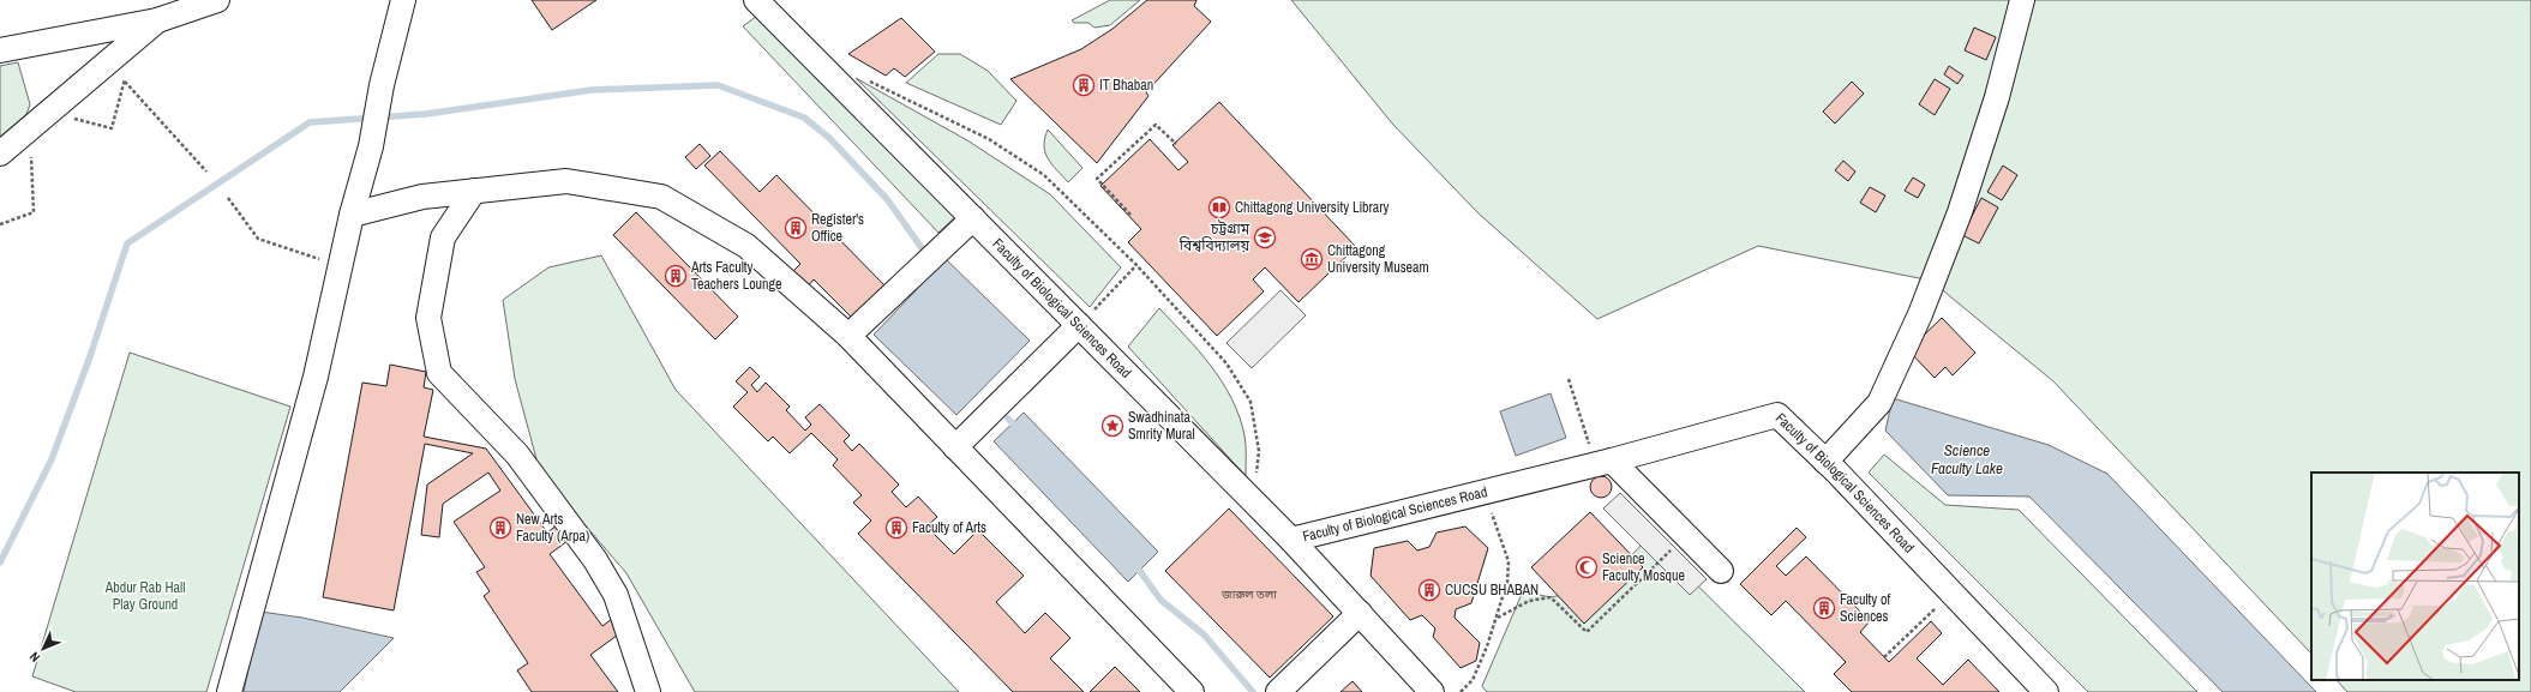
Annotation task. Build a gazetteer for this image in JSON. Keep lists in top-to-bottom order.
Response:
{
  "streets": {
    "street": ["Faculty of Biological Sciences Road"]
  },
  "water": ["Science Faculty Lake"],
  "parks": ["Abdur Rab Hall Play Ground"],
  "places": {
    "building": [
      "IT Bhaban",
      "Register's Office",
      "Arts Faculty Teachers Lounge",
      "New Arts Faculty (Arpa)",
      "Faculty of Arts",
      "CUCSU BHABAN",
      "Faculty of Sciences"
    ],
    "library": ["Chittagong University Library"],
    "school or university": ["চট্টগ্রাম বিশ্ববিদ্যালয়"],
    "museum": ["Chittagong University Museam"],
    "place": ["Swadhinata Smrity Mural"],
    "mosque": ["Science Faculty Mosque"]
  },
  "house_numbers": ["জারুল তলা"],
  "north": "bottom left"
}
